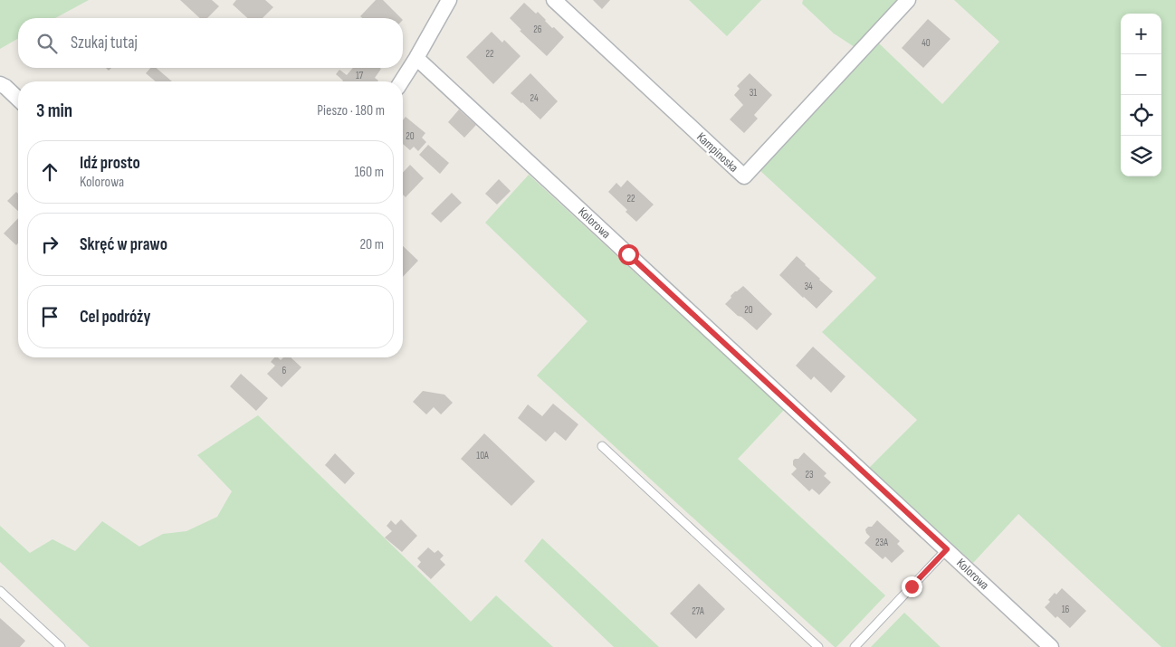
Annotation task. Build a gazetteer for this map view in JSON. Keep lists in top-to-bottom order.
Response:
{
  "streets": {
    "street": ["Kampinoska", "Kolorowa"]
  },
  "house_numbers": [
    "26",
    "40",
    "22",
    "17",
    "31",
    "24",
    "20",
    "22",
    "34",
    "20",
    "6",
    "10A",
    "23",
    "23A",
    "16",
    "27A"
  ],
  "page": {
    "map_buttons": ["+", "−"],
    "search": "Szukaj tutaj",
    "heading": ["3 min", "Pieszo · 180 m"],
    "list": [
      ["Idź prosto", "Kolorowa", "160 m"],
      ["Skręć w prawo", "20 m"],
      "Cel podróży"
    ]
  }
}
